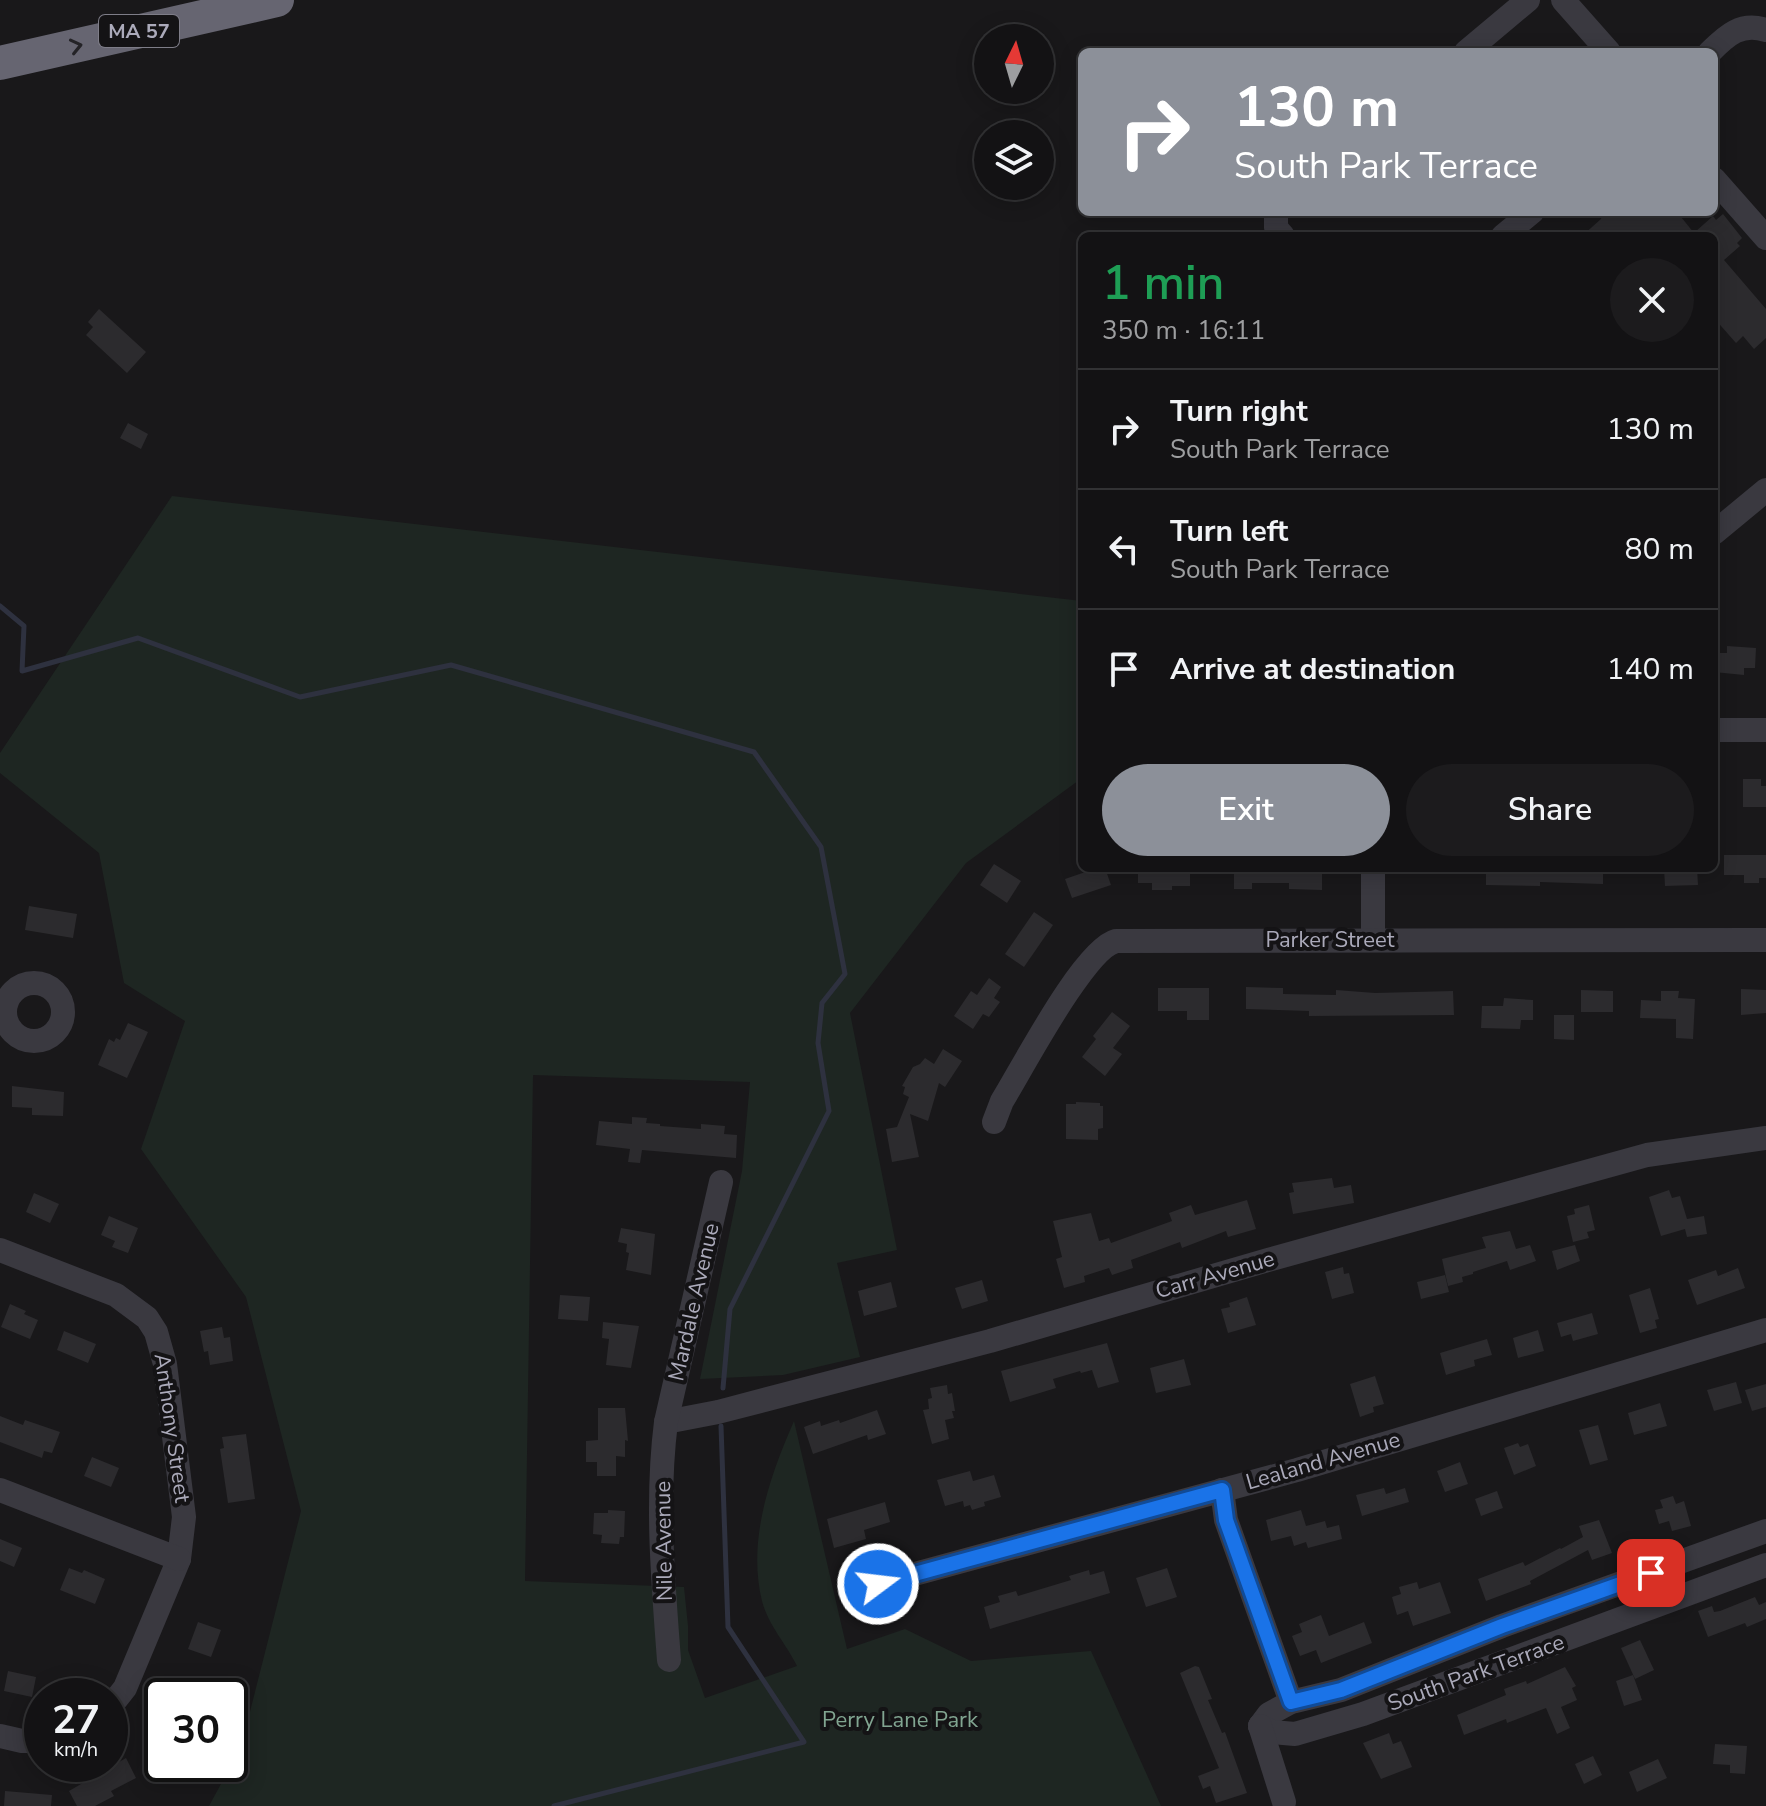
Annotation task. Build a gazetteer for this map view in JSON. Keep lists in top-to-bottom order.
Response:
{
  "streets": {
    "highway": ["MA 57"],
    "street": [
      "Parker Street",
      "Carr Avenue",
      "Mardale Avenue",
      "Anthony Street",
      "Lealand Avenue",
      "Nile Avenue",
      "South Park Terrace"
    ]
  },
  "crossings": [
    ["Carr Avenue", "Mardale Avenue"],
    ["Carr Avenue", "Nile Avenue"],
    ["Mardale Avenue", "Nile Avenue"]
  ],
  "parks": ["Perry Lane Park"],
  "north": "top",
  "page": {
    "turn": ["130 m", "South Park Terrace"],
    "heading": ["1 min", "350 m · 16:11"],
    "list": [
      {
        "name": "Turn right",
        "note": "South Park Terrace",
        "value": "130 m"
      },
      {
        "name": "Turn left",
        "note": "South Park Terrace",
        "value": "80 m"
      },
      {
        "name": "Arrive at destination",
        "value": "140 m"
      }
    ],
    "buttons": ["Exit", "Share"],
    "speed": "27 km/h",
    "limit": "30"
  }
}
